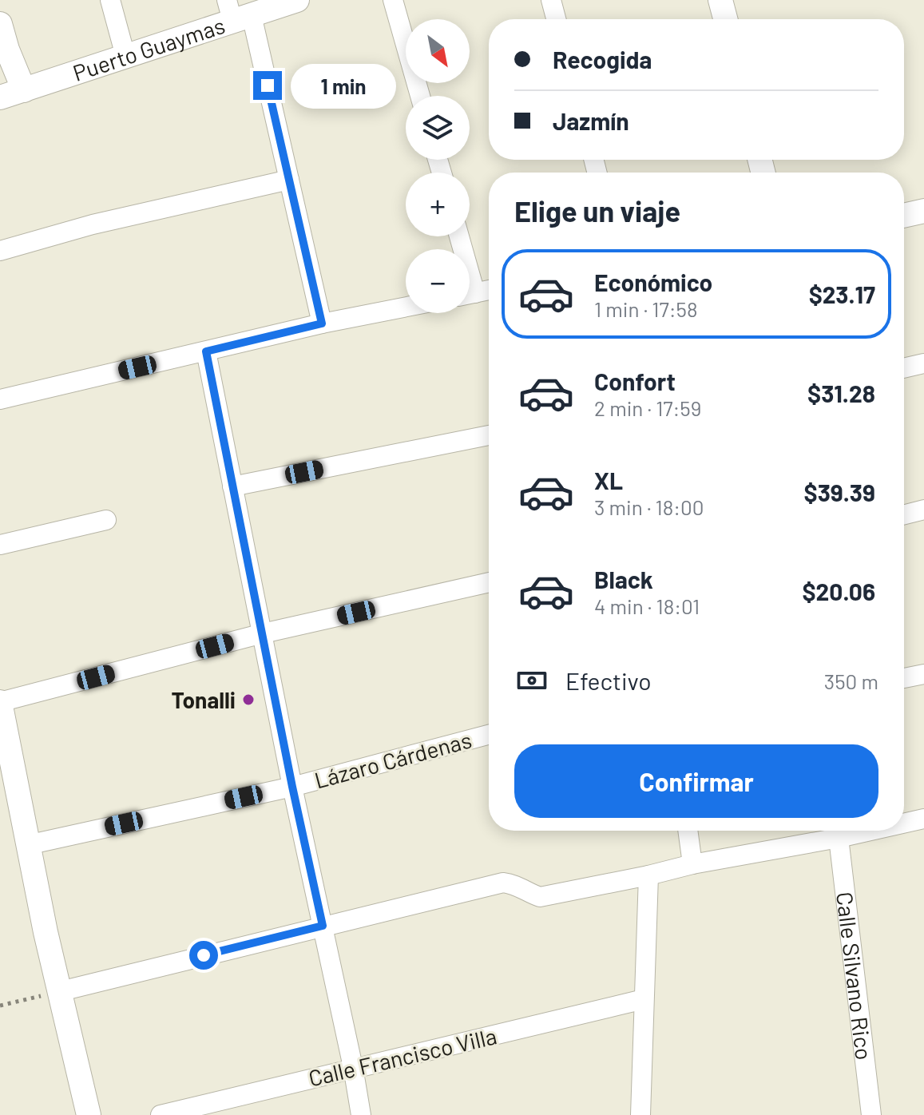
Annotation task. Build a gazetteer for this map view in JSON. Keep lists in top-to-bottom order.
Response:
{
  "streets": {
    "street": [
      "Puerto Guaymas",
      "Lázaro Cárdenas",
      "Calle Silvano Rico",
      "Calle Francisco Villa"
    ]
  },
  "places": ["Tonalli"],
  "north": "bottom right",
  "page": {
    "map_buttons": ["+", "−"],
    "banner": ["Recogida", "Jazmín"],
    "bubble": "1 min",
    "heading": "Elige un viaje",
    "list": [
      {
        "name": "Económico",
        "note": "1 min · 17:58",
        "value": "$23.17"
      },
      {
        "name": "Confort",
        "note": "2 min · 17:59",
        "value": "$31.28"
      },
      {
        "name": "XL",
        "note": "3 min · 18:00",
        "value": "$39.39"
      },
      {
        "name": "Black",
        "note": "4 min · 18:01",
        "value": "$20.06"
      }
    ],
    "pay": ["Efectivo", "350 m"],
    "buttons": "Confirmar"
  }
}
